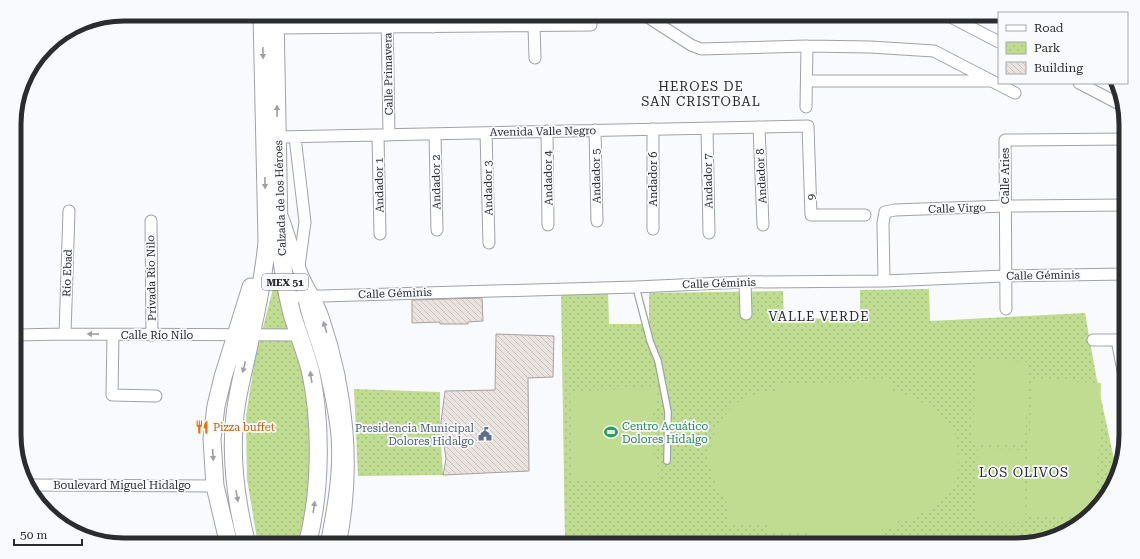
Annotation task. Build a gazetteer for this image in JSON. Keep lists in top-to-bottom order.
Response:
{
  "streets": {
    "main road": ["Calzada de los Héroes", "MEX 51"],
    "street": [
      "Calle Primavera",
      "Avenida Valle Negro",
      "Andador 5",
      "Andador 8",
      "Calle Aries",
      "Andador 4",
      "Andador 6",
      "Andador 7",
      "Andador 2",
      "Andador 1",
      "Andador 3",
      "9",
      "Calle Virgo",
      "Río Ebad",
      "Calle Géminis",
      "Privada Río Nilo",
      "Calle Río Nilo",
      "Boulevard Miguel Hidalgo"
    ]
  },
  "crossings": [
    ["Calle Primavera", "Avenida Valle Negro"],
    ["Calle Primavera", "Andador 1"],
    ["Avenida Valle Negro", "Andador 5"],
    ["Avenida Valle Negro", "Andador 8"],
    ["Avenida Valle Negro", "Andador 4"],
    ["Avenida Valle Negro", "Andador 6"],
    ["Avenida Valle Negro", "Andador 7"],
    ["Avenida Valle Negro", "Andador 2"],
    ["Avenida Valle Negro", "Andador 1"],
    ["Avenida Valle Negro", "Andador 3"],
    ["Avenida Valle Negro", "9"],
    ["Avenida Valle Negro", "Calzada de los Héroes"],
    ["Calle Aries", "Calle Virgo"],
    ["Calle Aries", "Calle Géminis"],
    ["Calzada de los Héroes", "Calle Géminis"],
    ["Calzada de los Héroes", "Calle Río Nilo"],
    ["Calle Virgo", "Calle Géminis"],
    ["Río Ebad", "Calle Río Nilo"],
    ["Privada Río Nilo", "Calle Río Nilo"]
  ],
  "districts": ["HEROES DE SAN CRISTOBAL", "VALLE VERDE", "LOS OLIVOS"],
  "places": {
    "restaurant": ["Pizza buffet"],
    "sports": ["Centro Acuático Dolores Hidalgo"],
    "public building": ["Presidencia Municipal Dolores Hidalgo"]
  },
  "legend": ["Road", "Park", "Building"],
  "scale_bar": "50 m"
}
